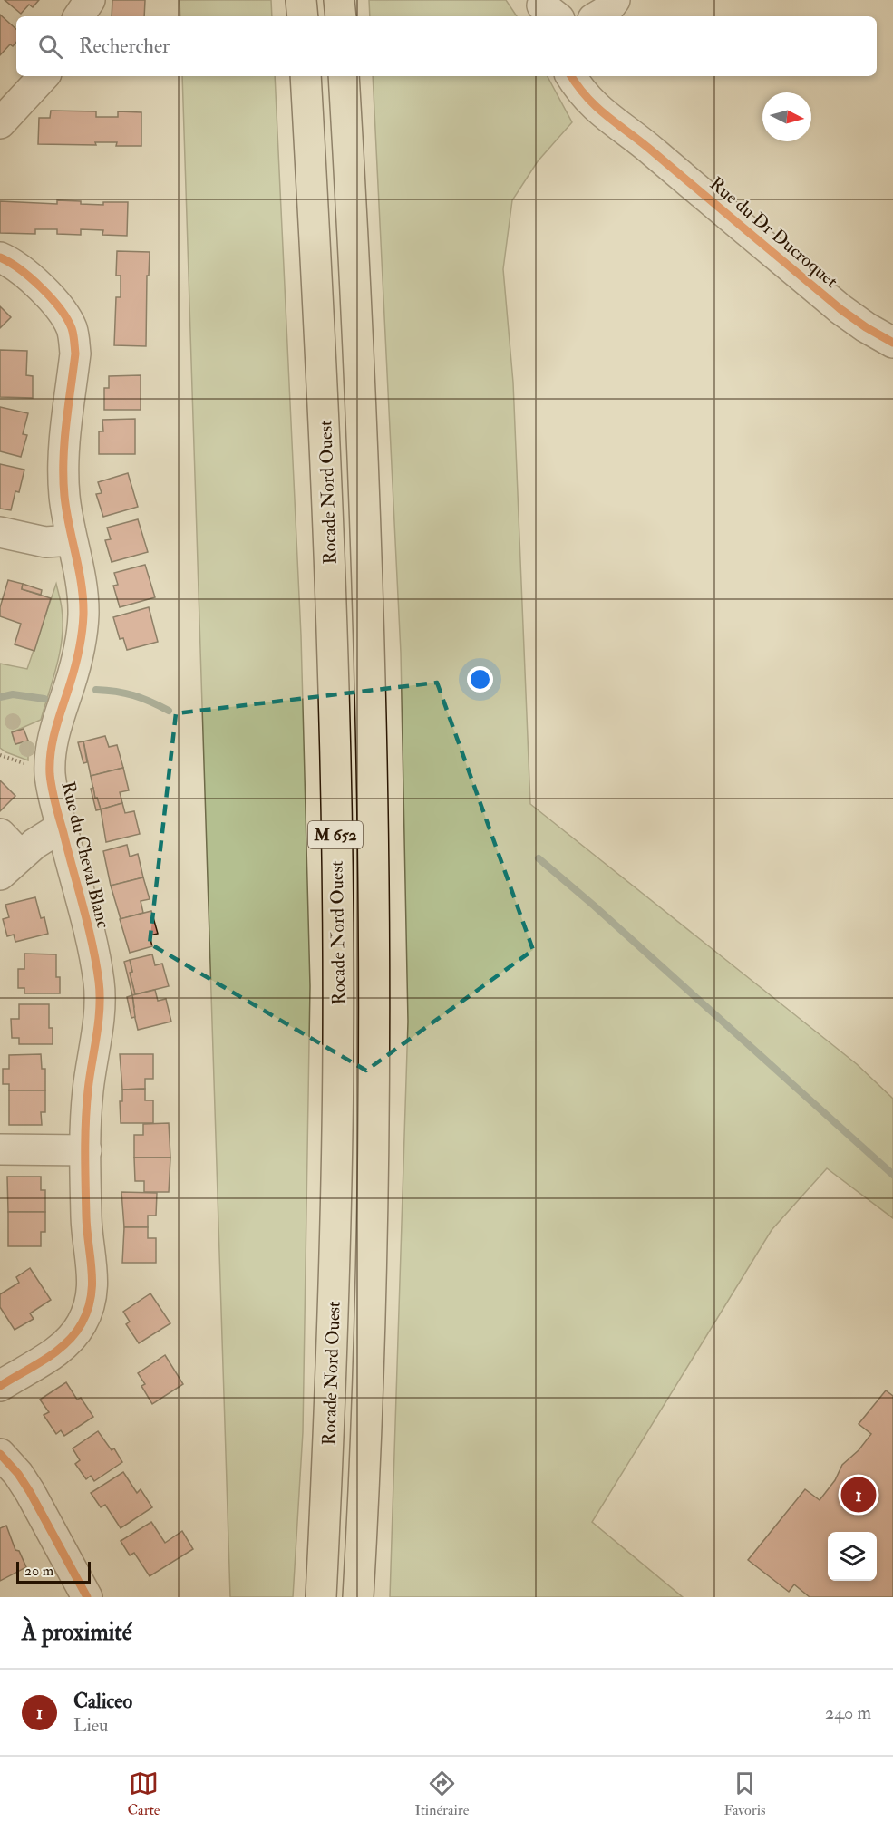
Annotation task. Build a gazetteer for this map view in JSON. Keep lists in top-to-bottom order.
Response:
{
  "streets": {
    "highway": ["Rocade Nord Ouest", "M 652"],
    "street": ["Rue du Dr Ducroquet", "Rue du Cheval Blanc"]
  },
  "scale_bar": "20 m",
  "north": "right",
  "page": {
    "search": "Rechercher",
    "pins": "1",
    "scale": "20 m",
    "heading": "À proximité",
    "list": [
      {
        "mark": "1",
        "name": "Caliceo",
        "note": "Lieu",
        "value": "240 m"
      }
    ],
    "nav": ["Carte", "Itinéraire", "Favoris"]
  }
}
